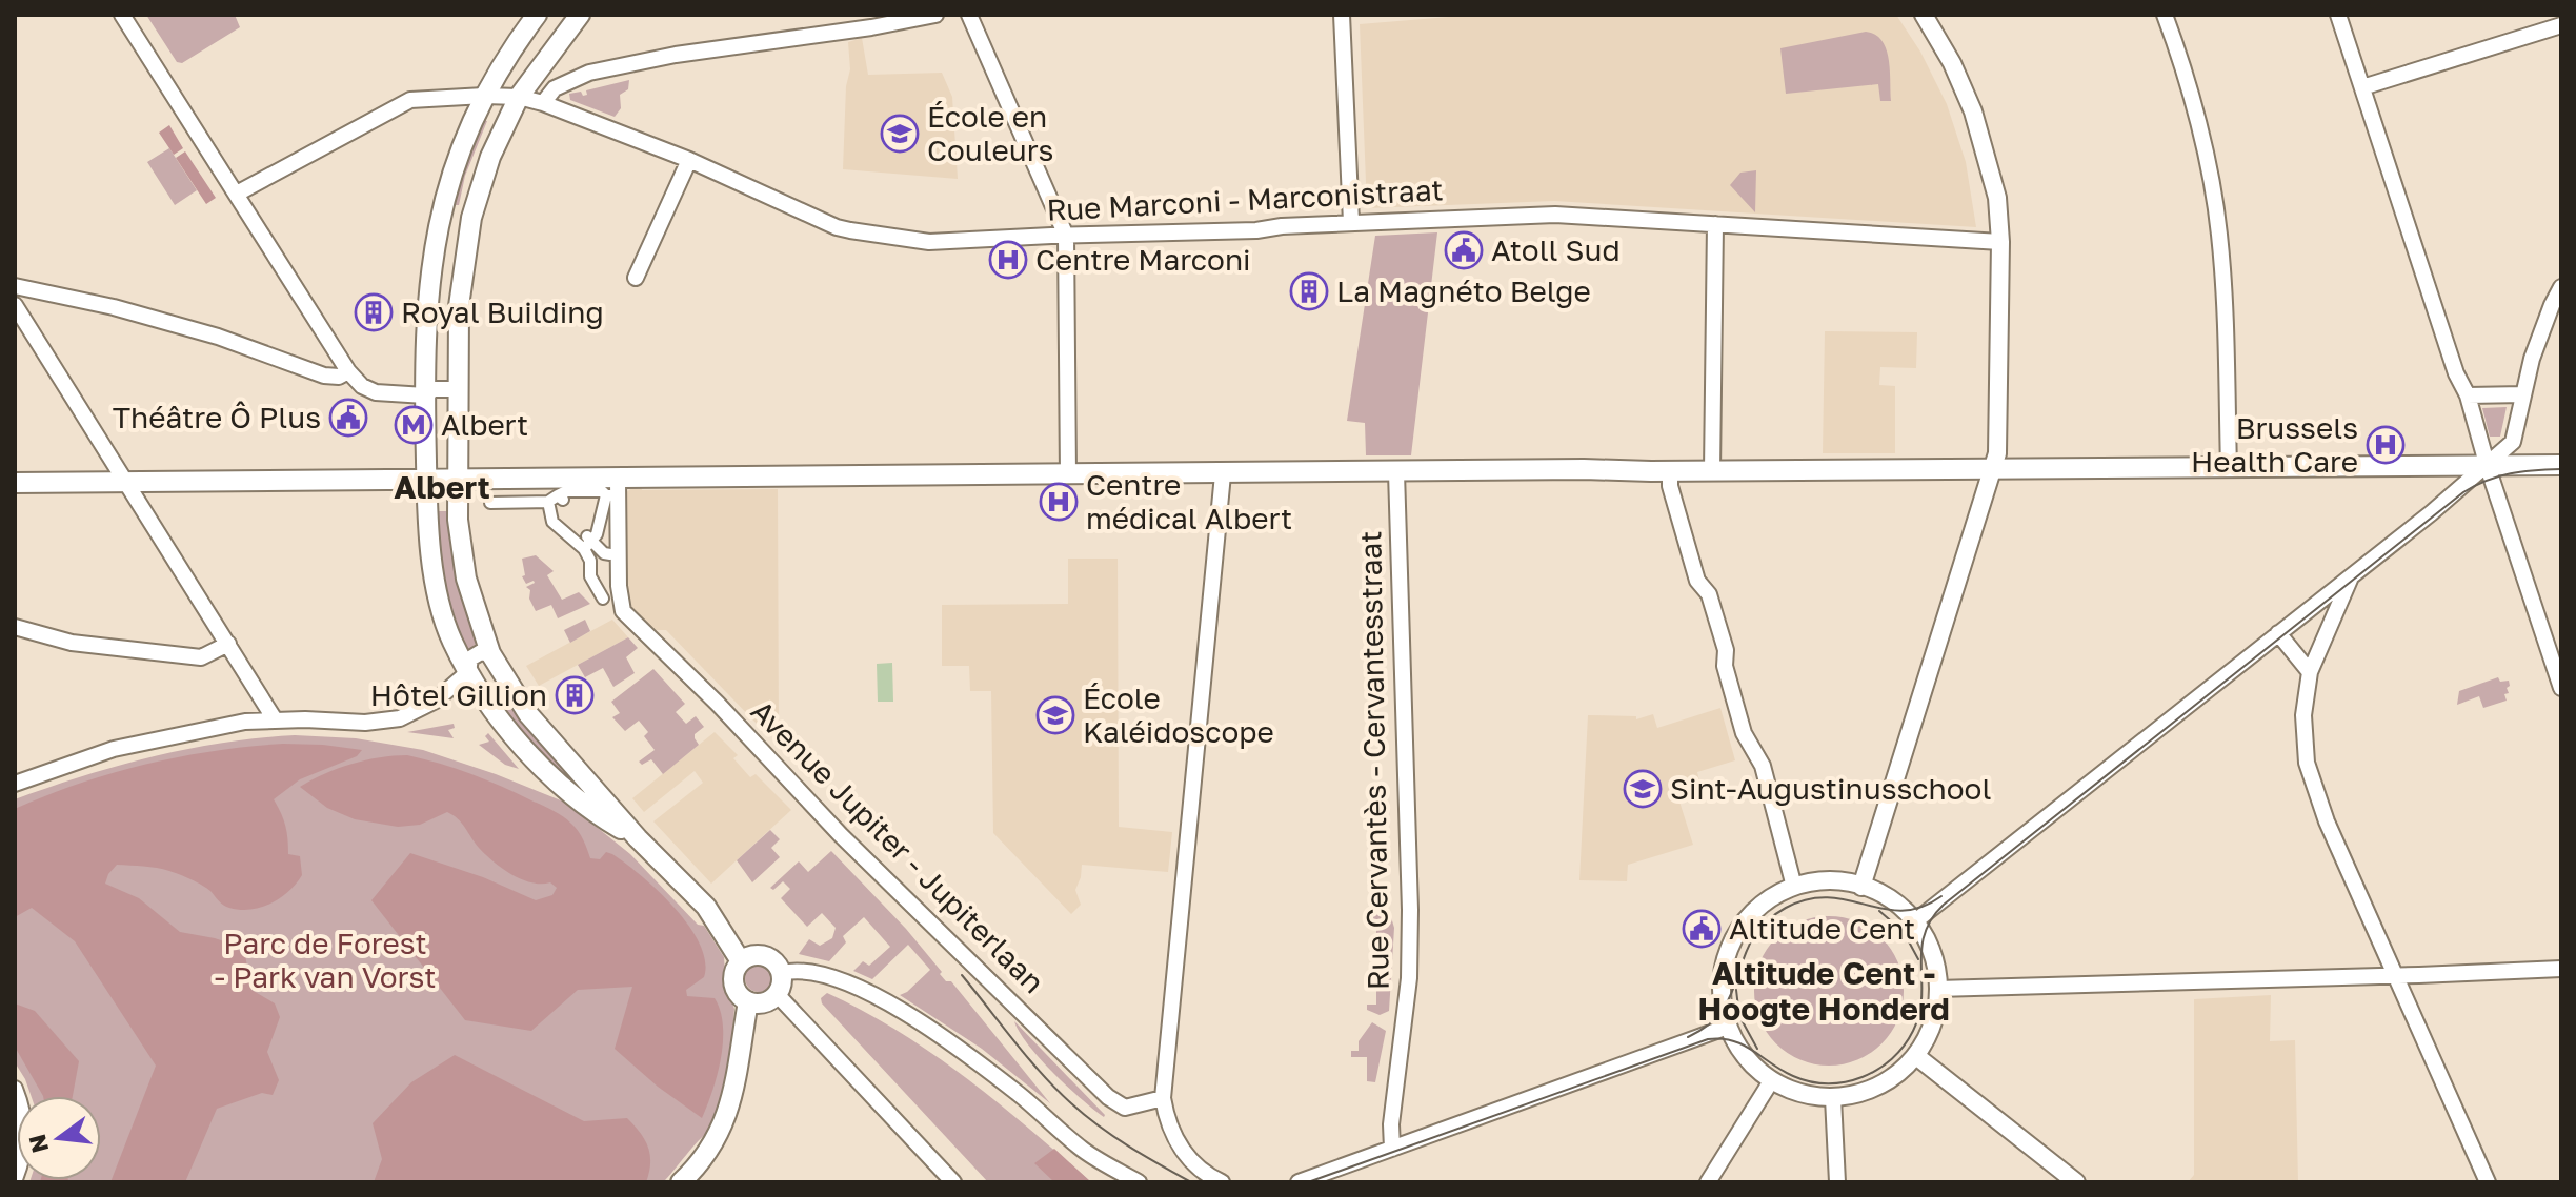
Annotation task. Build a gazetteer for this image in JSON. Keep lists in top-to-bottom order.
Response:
{
  "streets": {
    "street": ["Rue Marconi - Marconistraat", "Rue Cervantès - Cervantesstraat", "Avenue Jupiter - Jupiterlaan"]
  },
  "districts": ["Albert", "Altitude Cent - Hoogte Honderd"],
  "parks": ["Parc de Forest - Park van Vorst"],
  "places": {
    "school or university": ["École en Couleurs", "École Kaléidoscope", "Sint-Augustinusschool"],
    "public building": ["Atoll Sud", "Théâtre Ô Plus", "Altitude Cent"],
    "hospital": ["Centre Marconi", "Brussels Health Care", "Centre médical Albert"],
    "building": ["La Magnéto Belge", "Royal Building", "Hôtel Gillion"],
    "metro station": ["Albert"]
  },
  "north": "left"
}
